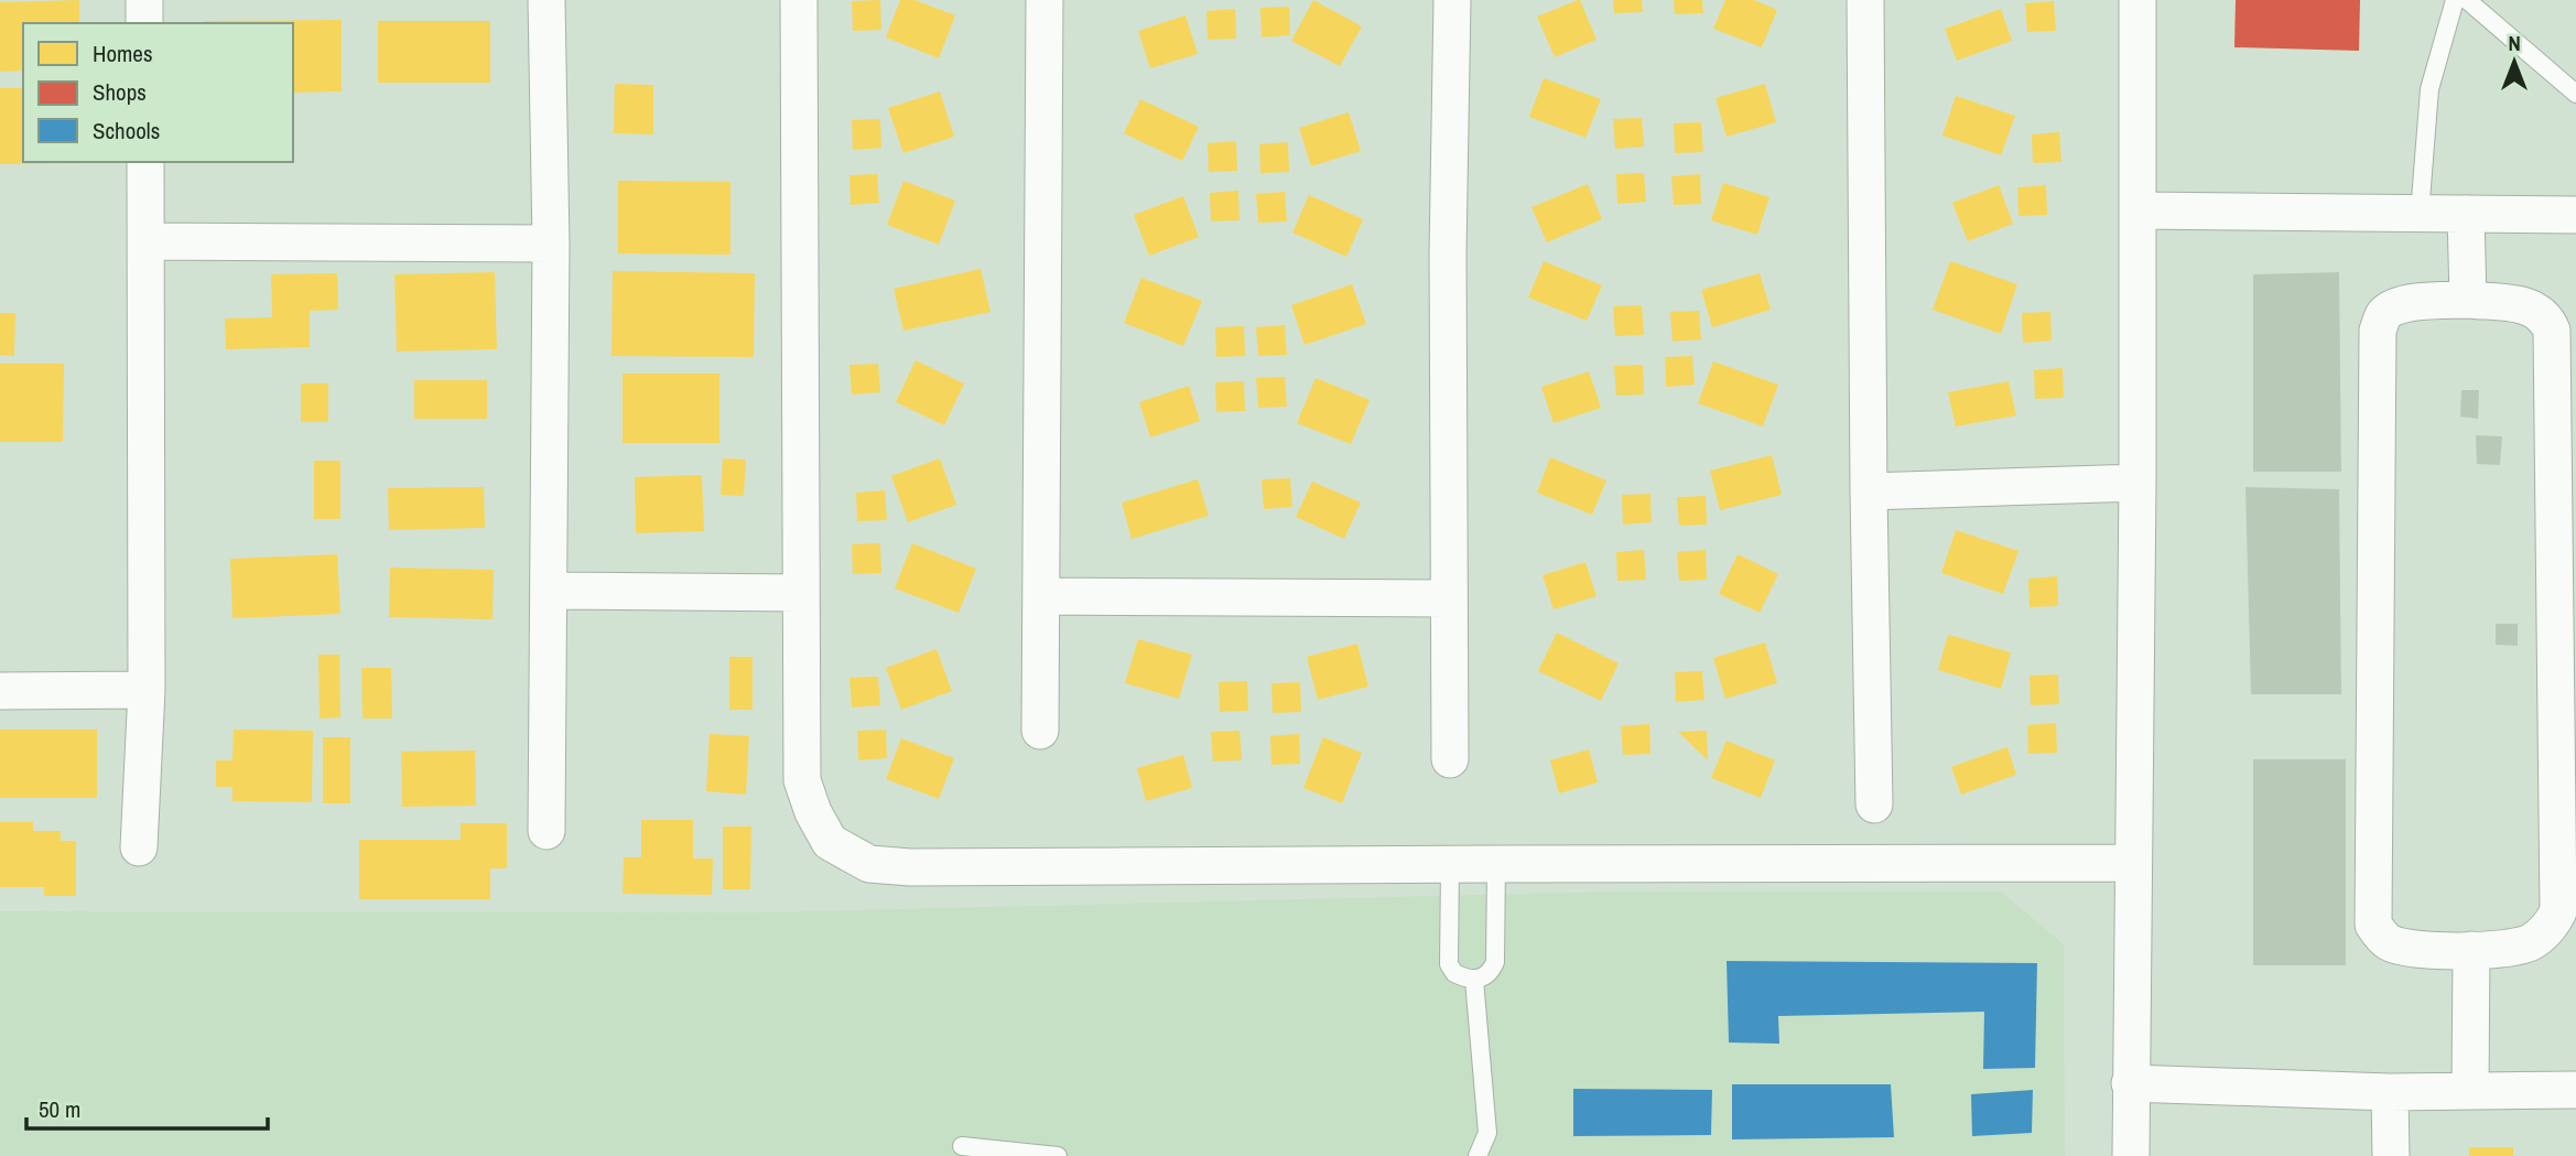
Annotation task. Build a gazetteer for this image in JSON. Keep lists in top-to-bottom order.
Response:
{
  "legend": ["Homes", "Shops", "Schools"],
  "scale_bar": "50 m",
  "north": "top"
}
